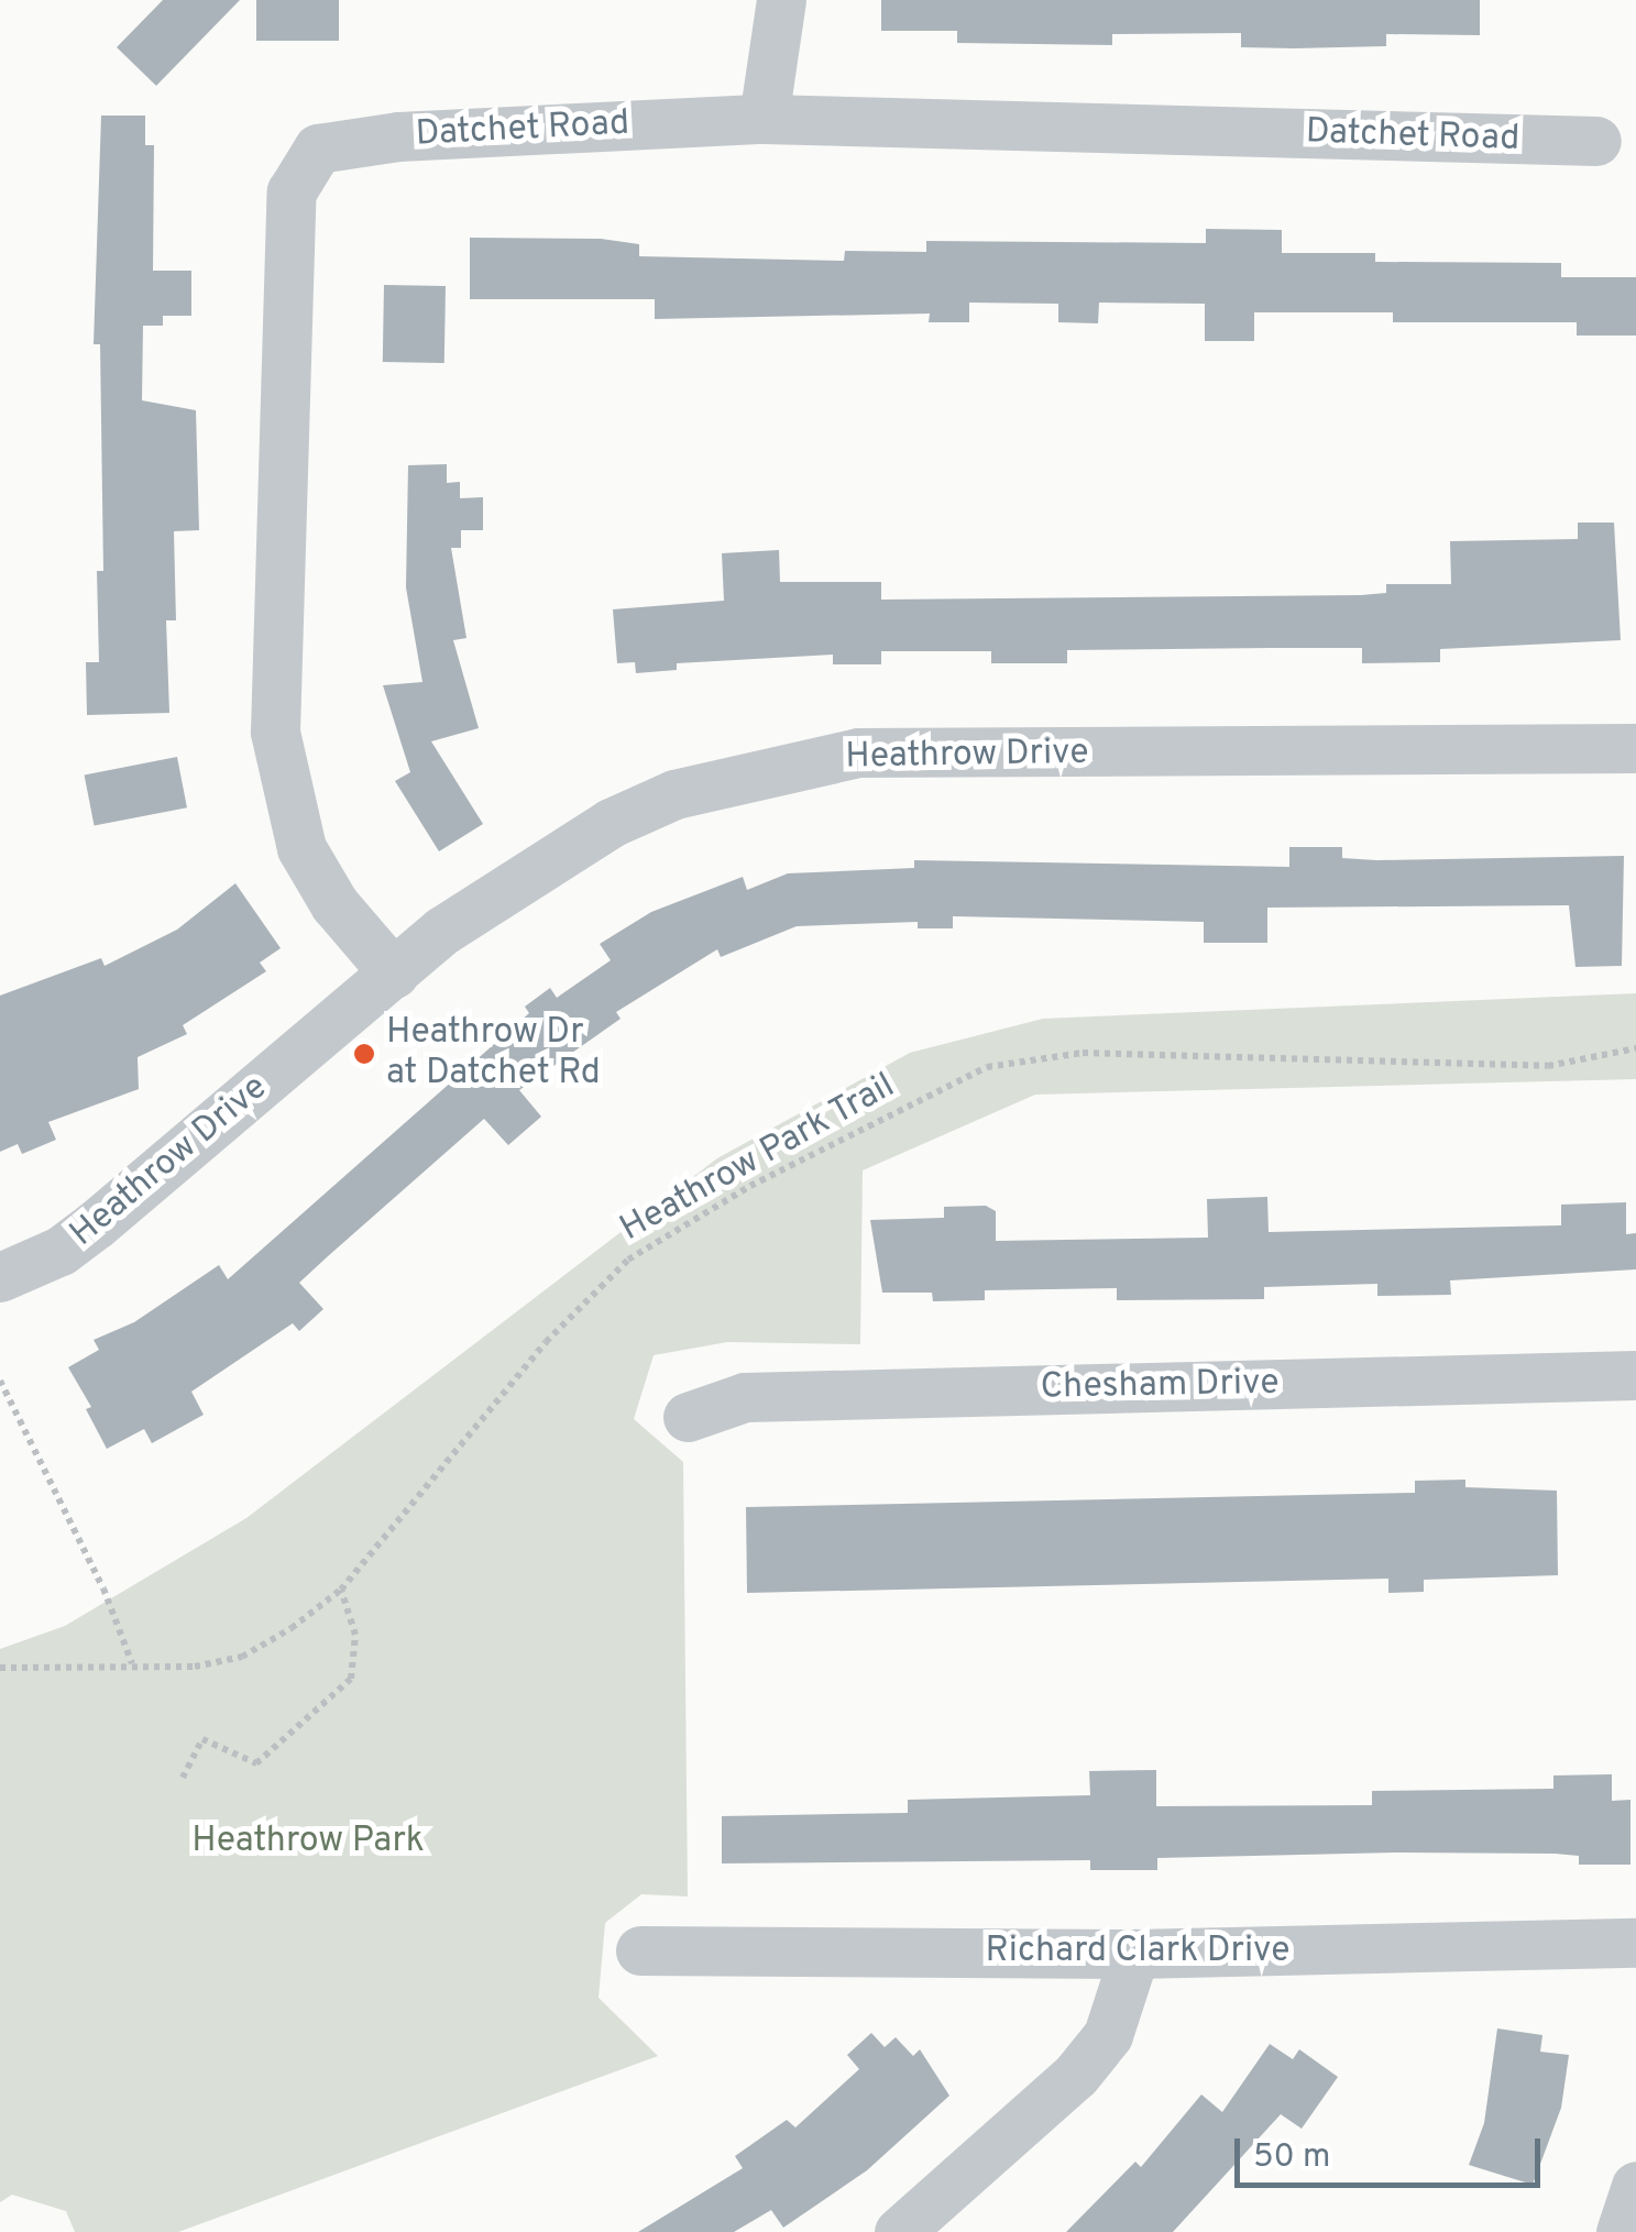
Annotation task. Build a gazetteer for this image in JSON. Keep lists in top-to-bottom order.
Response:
{
  "streets": {
    "street": [
      "Datchet Road",
      "Heathrow Drive",
      "Chesham Drive",
      "Richard Clark Drive"
    ],
    "path": ["Heathrow Park Trail"]
  },
  "crossings": [
    ["Datchet Road", "Heathrow Drive"]
  ],
  "parks": ["Heathrow Park"],
  "places": ["Heathrow Dr at Datchet Rd"],
  "scale_bar": "50 m"
}
